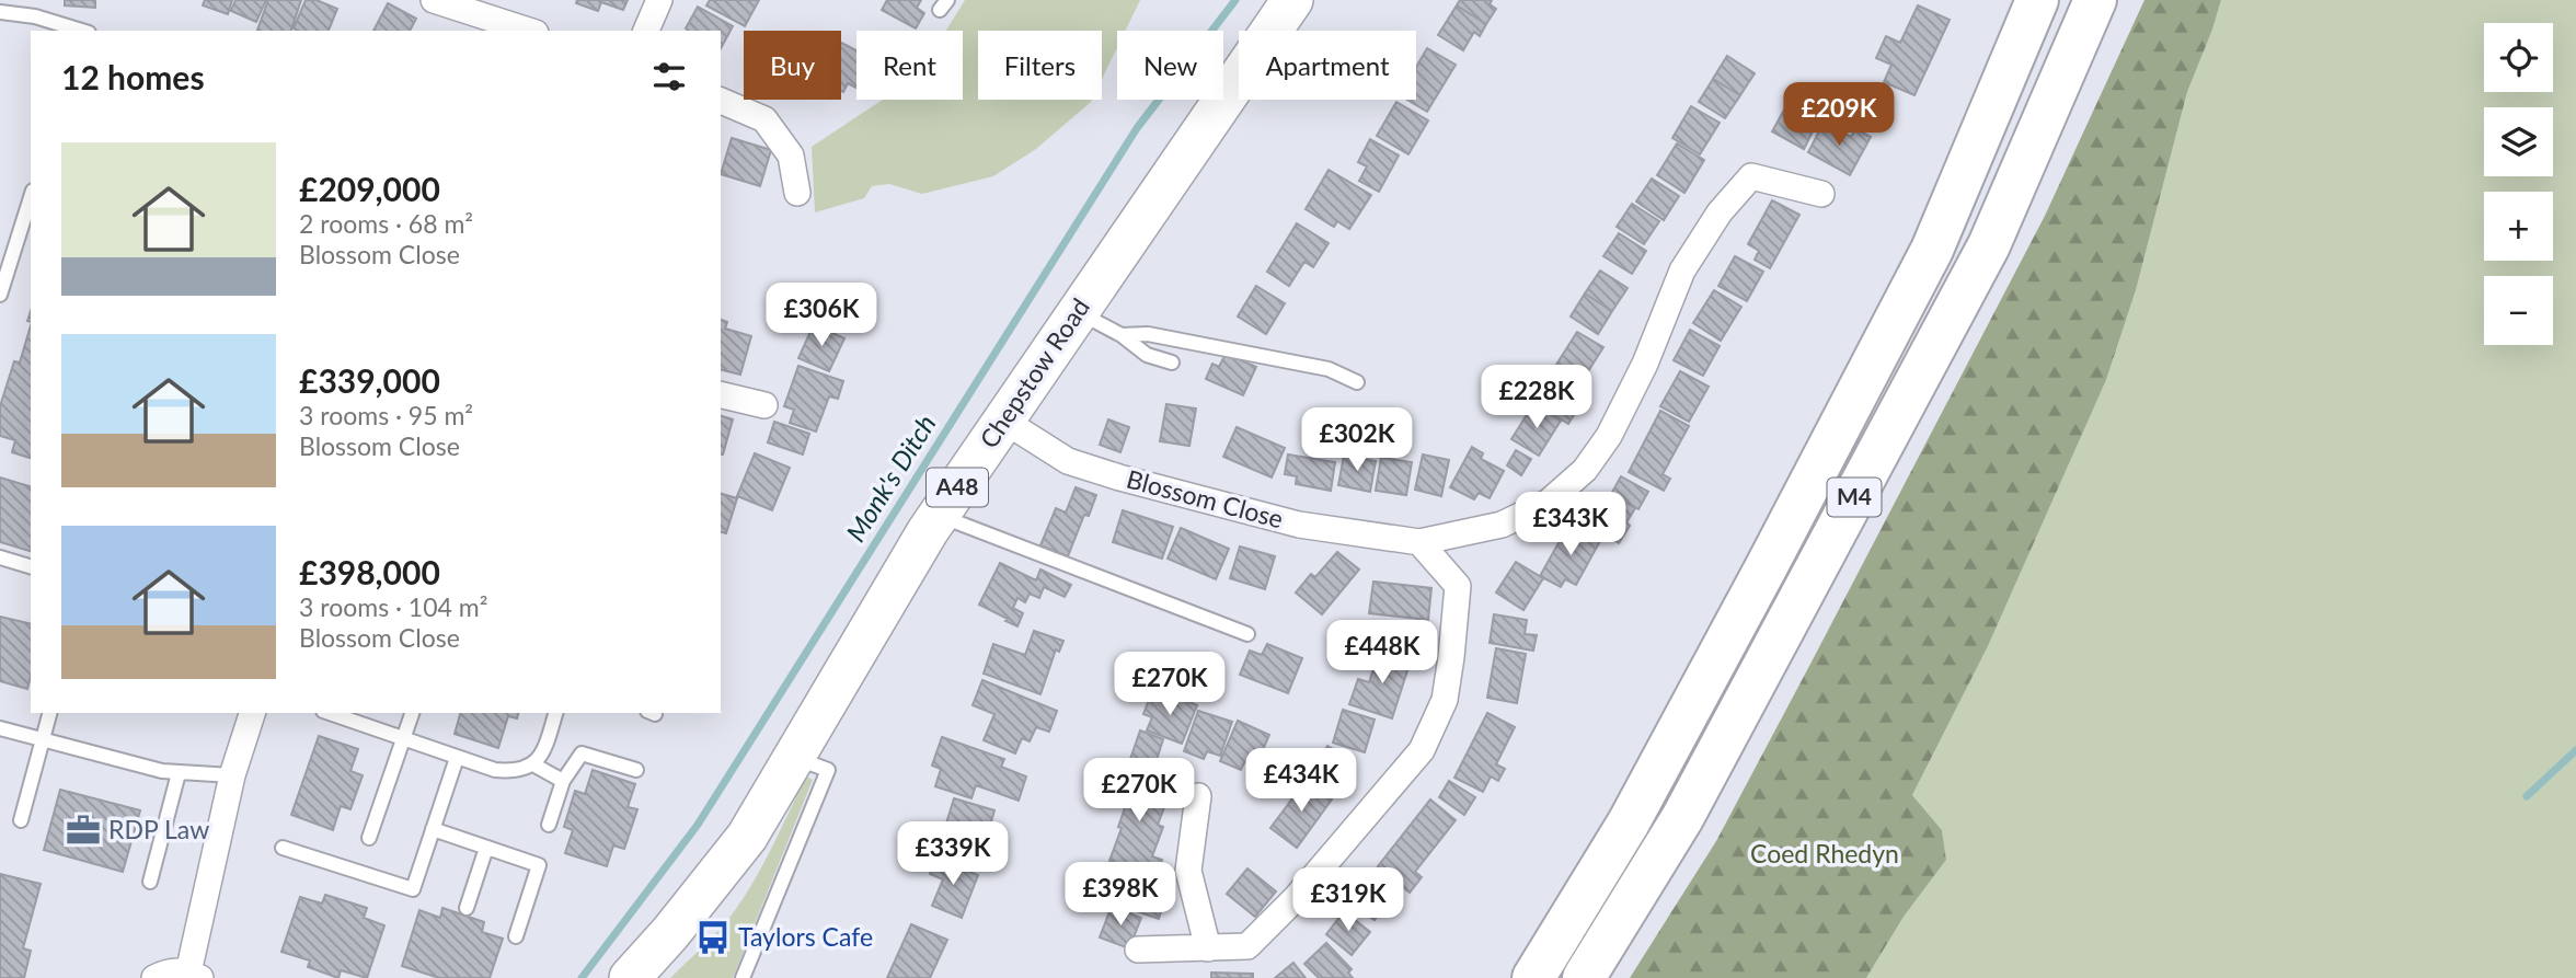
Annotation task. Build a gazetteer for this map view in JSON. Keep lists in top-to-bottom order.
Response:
{
  "streets": {
    "highway": ["M4"],
    "main road": ["Chepstow Road", "A48"],
    "street": ["Blossom Close"]
  },
  "crossings": [
    ["Chepstow Road", "Blossom Close"]
  ],
  "water": ["Monk's Ditch"],
  "parks": ["Coed Rhedyn"],
  "places": {
    "office": ["RDP Law"],
    "bus stop": ["Taylors Cafe"]
  },
  "page": {
    "map_buttons": ["+", "−"],
    "chip": [
      "Buy",
      "Rent",
      "Filters",
      "New",
      "Apartment"
    ],
    "heading": "12 homes",
    "price": [
      "£209K",
      "£306K",
      "£228K",
      "£302K",
      "£343K",
      "£448K",
      "£270K",
      "£434K",
      "£270K",
      "£339K",
      "£398K",
      "£319K"
    ],
    "list": [
      {
        "name": "£209,000",
        "note": "2 rooms · 68 m² · Blossom Close"
      },
      {
        "name": "£339,000",
        "note": "3 rooms · 95 m² · Blossom Close"
      },
      {
        "name": "£398,000",
        "note": "3 rooms · 104 m² · Blossom Close"
      }
    ]
  }
}
